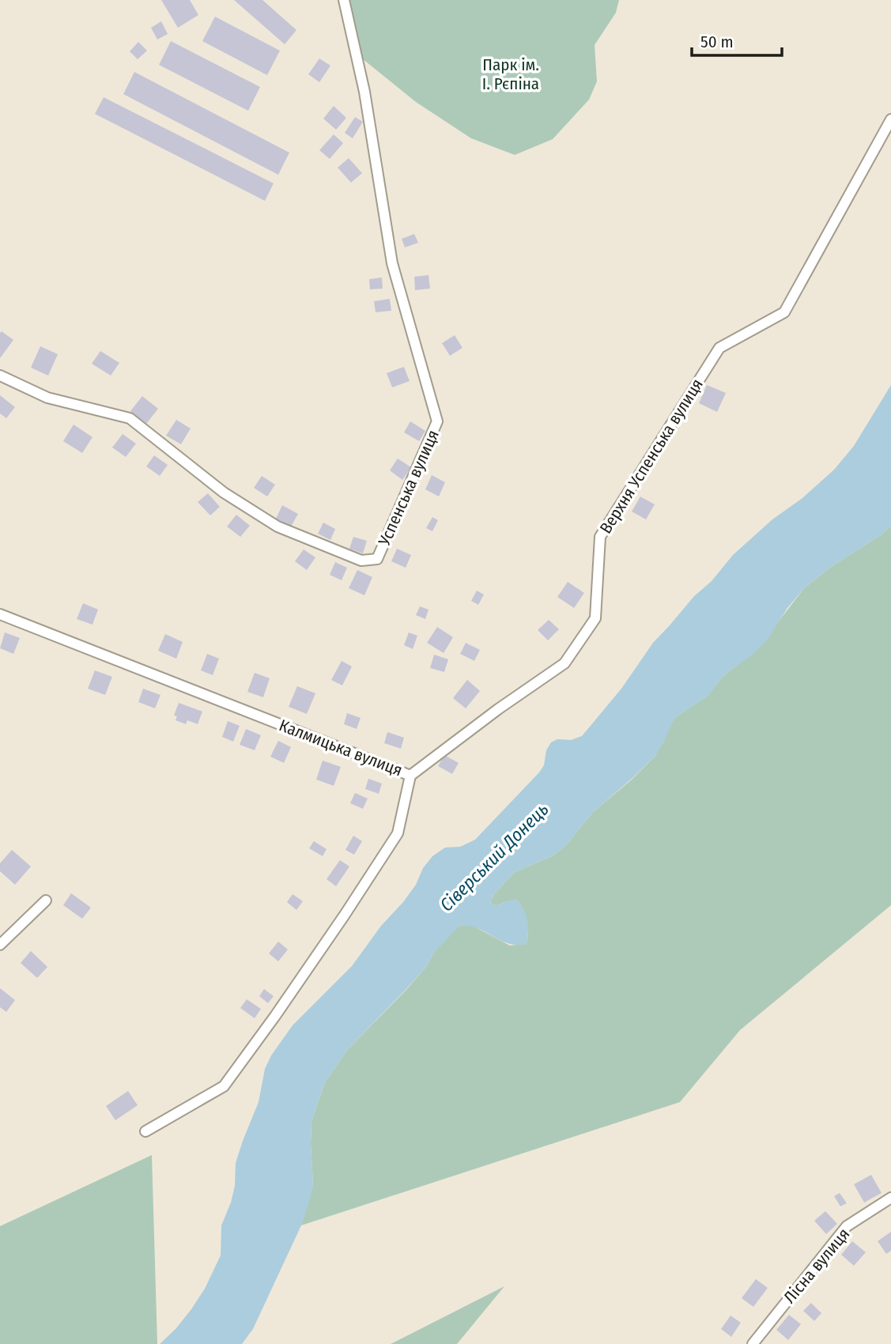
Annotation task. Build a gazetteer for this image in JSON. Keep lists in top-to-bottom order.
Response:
{
  "streets": {
    "street": [
      "Верхня Успенська вулиця",
      "Успенська вулиця",
      "Калмицька вулиця",
      "Лісна вулиця"
    ]
  },
  "crossings": [
    ["Верхня Успенська вулиця", "Калмицька вулиця"]
  ],
  "water": ["Сіверський Донець"],
  "parks": ["Парк ім. І. Рєпіна"],
  "scale_bar": "50 m"
}
